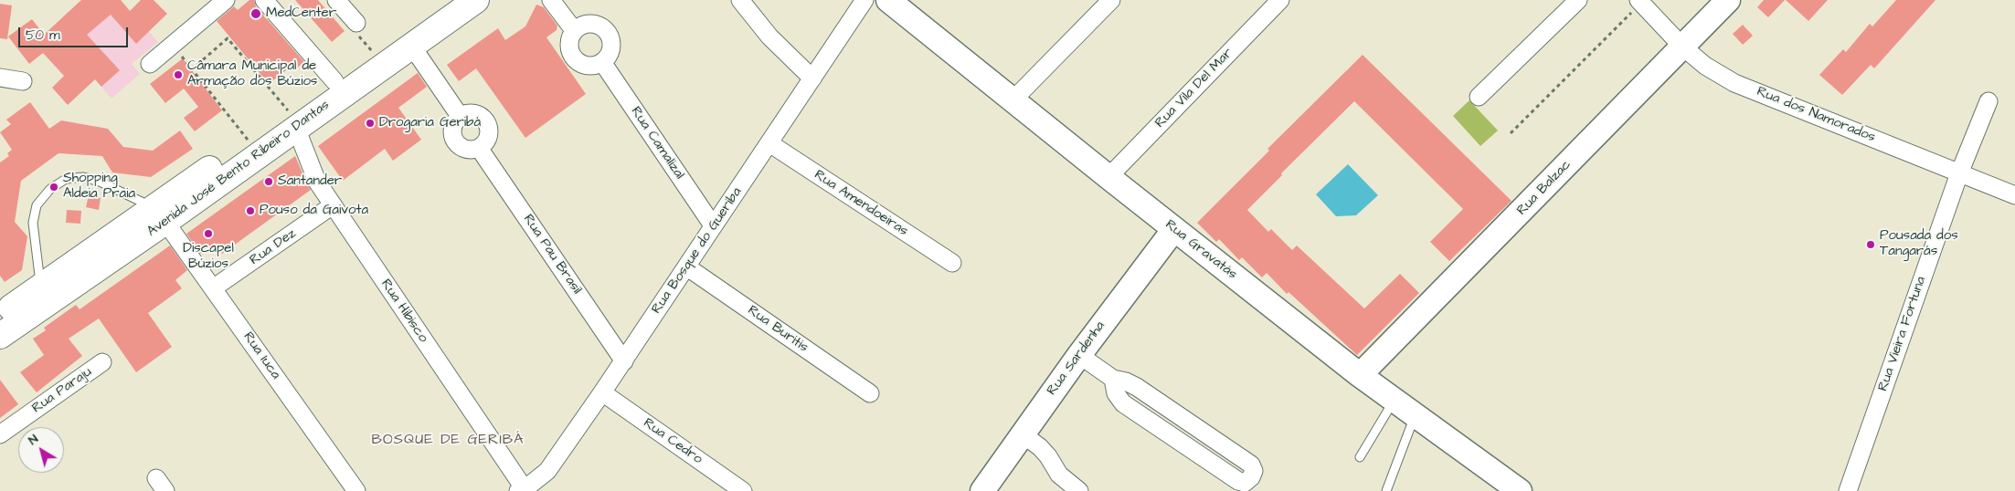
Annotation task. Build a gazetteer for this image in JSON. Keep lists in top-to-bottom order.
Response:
{
  "streets": {
    "main road": ["Avenida José Bento Ribeiro Dantas"],
    "street": [
      "Rua Vila Del Mar",
      "Rua dos Namorados",
      "Rua Camalizal",
      "Rua Balzac",
      "Rua Amendoeiras",
      "Rua Dez",
      "Rua Gravatás",
      "Rua Bosque do Gueriba",
      "Rua Pau Brasil",
      "Rua Hibisco",
      "Rua Buritis",
      "Rua Vieira Fortuna",
      "Rua Iuca",
      "Rua Sardenha",
      "Rua Paraju",
      "Rua Cedro"
    ]
  },
  "crossings": [
    ["Rua Vila Del Mar", "Rua Gravatás"],
    ["Rua dos Namorados", "Rua Balzac"],
    ["Rua dos Namorados", "Rua Vieira Fortuna"],
    ["Rua Camalizal", "Rua Bosque do Gueriba"],
    ["Avenida José Bento Ribeiro Dantas", "Rua Hibisco"],
    ["Avenida José Bento Ribeiro Dantas", "Rua Iuca"],
    ["Rua Balzac", "Rua Gravatás"],
    ["Rua Amendoeiras", "Rua Bosque do Gueriba"],
    ["Rua Dez", "Rua Hibisco"],
    ["Rua Dez", "Rua Iuca"],
    ["Rua Gravatás", "Rua Sardenha"],
    ["Rua Bosque do Gueriba", "Rua Pau Brasil"],
    ["Rua Bosque do Gueriba", "Rua Hibisco"],
    ["Rua Bosque do Gueriba", "Rua Buritis"],
    ["Rua Bosque do Gueriba", "Rua Cedro"]
  ],
  "districts": ["BOSQUE DE GERIBÁ"],
  "places": [
    "MedCenter",
    "Câmara Municipal de Armação dos Búzios",
    "Drogaria Geribá",
    "Santander",
    "Shopping Aldeia Praia",
    "Pouso da Gaivota",
    "Discapel Búzios",
    "Pousada dos Tangarás"
  ],
  "scale_bar": "50 m",
  "north": "top left"
}
